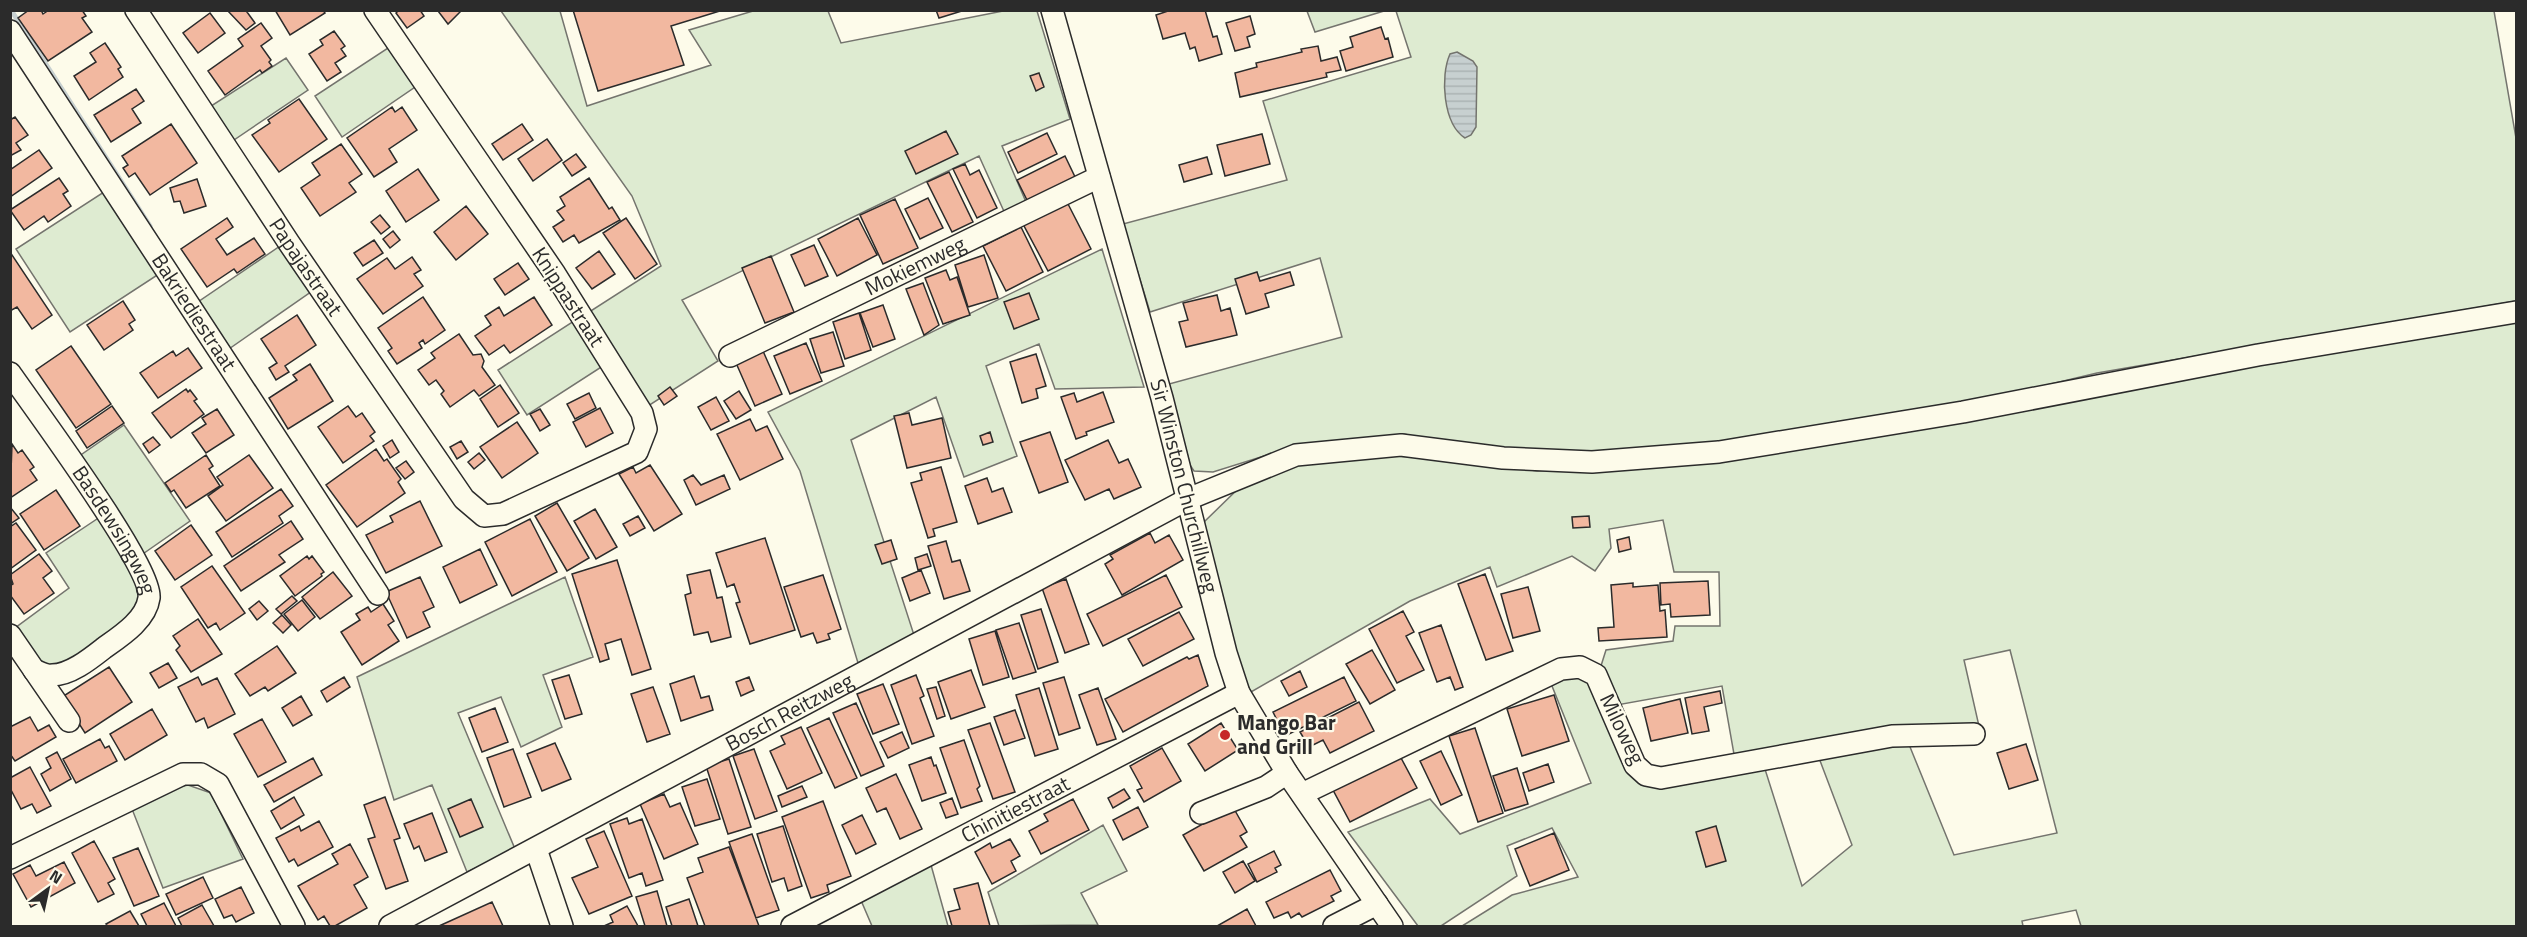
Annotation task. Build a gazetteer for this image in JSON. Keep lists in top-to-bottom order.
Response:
{
  "streets": {
    "street": [
      "Papajastraat",
      "Mokiemweg",
      "Knippastraat",
      "Bakriediestraat",
      "Sir Winston Churchillweg",
      "Basdewsingweg",
      "Bosch Reitzweg",
      "Miloweg",
      "Chinitiestraat"
    ]
  },
  "crossings": [
    ["Papajastraat", "Knippastraat"],
    ["Mokiemweg", "Sir Winston Churchillweg"],
    ["Sir Winston Churchillweg", "Bosch Reitzweg"],
    ["Sir Winston Churchillweg", "Miloweg"],
    ["Sir Winston Churchillweg", "Chinitiestraat"]
  ],
  "places": ["Mango Bar and Grill"],
  "north": "top right"
}
